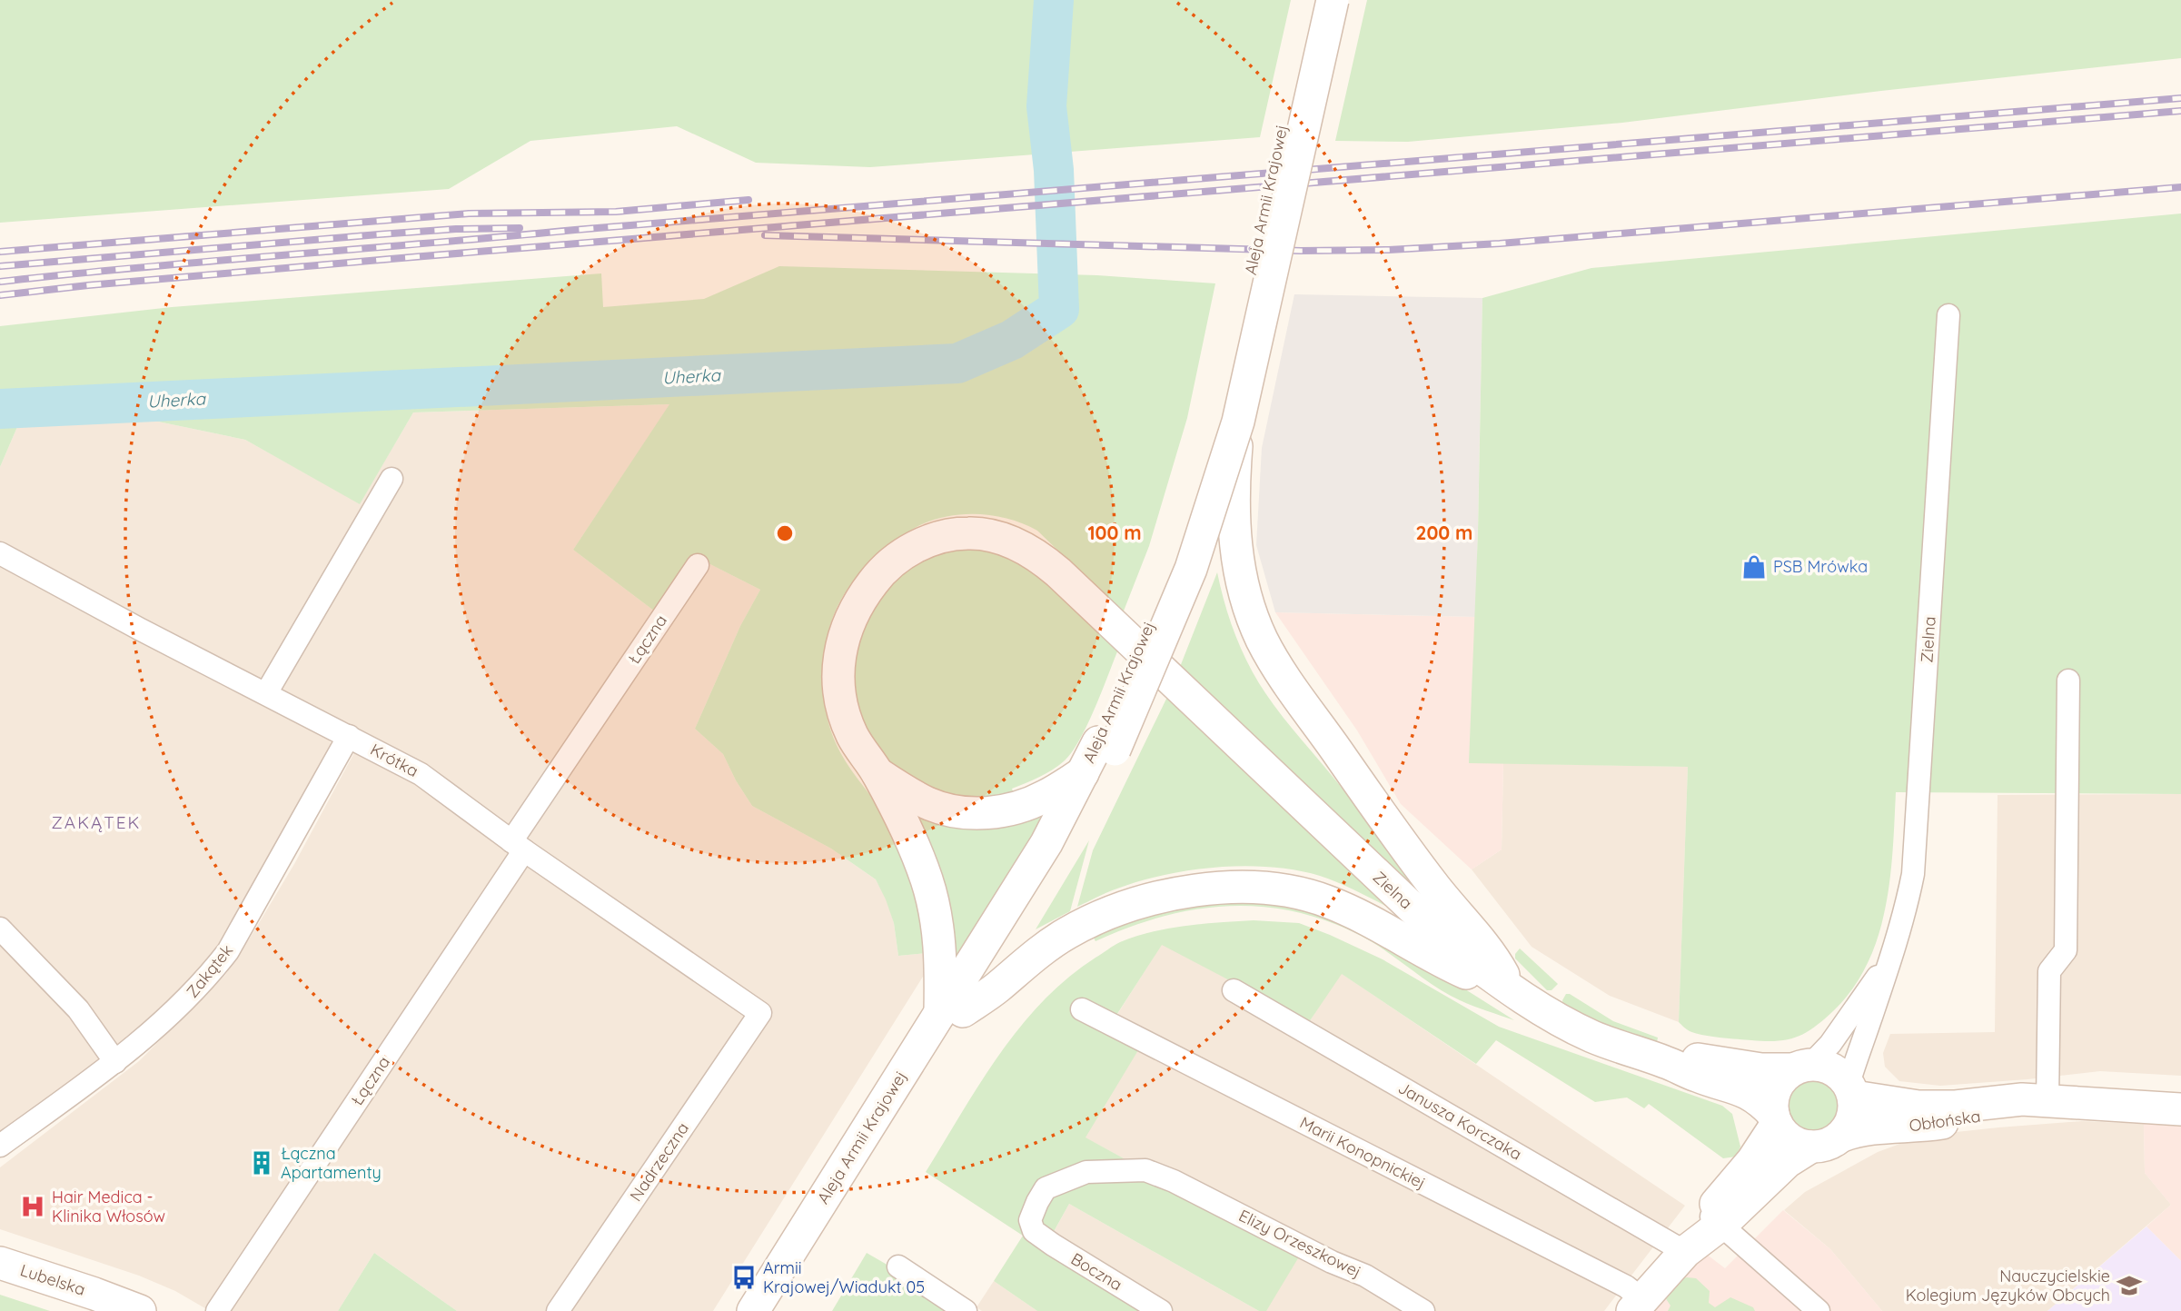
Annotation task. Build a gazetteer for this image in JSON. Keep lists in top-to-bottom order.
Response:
{
  "streets": {
    "main road": [
      "Aleja Armii Krajowej",
      "Zielna",
      "Obłońska",
      "Lubelska"
    ],
    "street": [
      "Łączna",
      "Krótka",
      "Zakątek",
      "Janusza Korczaka",
      "Marii Konopnickiej",
      "Nadrzeczna",
      "Elizy Orzeszkowej",
      "Boczna"
    ]
  },
  "crossings": [
    ["Aleja Armii Krajowej", "Zielna"],
    ["Łączna", "Krótka"],
    ["Zielna", "Obłońska"],
    ["Krótka", "Zakątek"],
    ["Krótka", "Nadrzeczna"],
    ["Elizy Orzeszkowej", "Boczna"]
  ],
  "districts": ["ZAKĄTEK"],
  "water": ["Uherka"],
  "places": {
    "shop": ["PSB Mrówka"],
    "building": ["Łączna Apartamenty"],
    "hospital": ["Hair Medica - Klinika Włosów"],
    "bus stop": ["Armii Krajowej/Wiadukt 05"],
    "school or university": ["Nauczycielskie Kolegium Języków Obcych"]
  },
  "rings": ["100 m", "200 m"]
}
